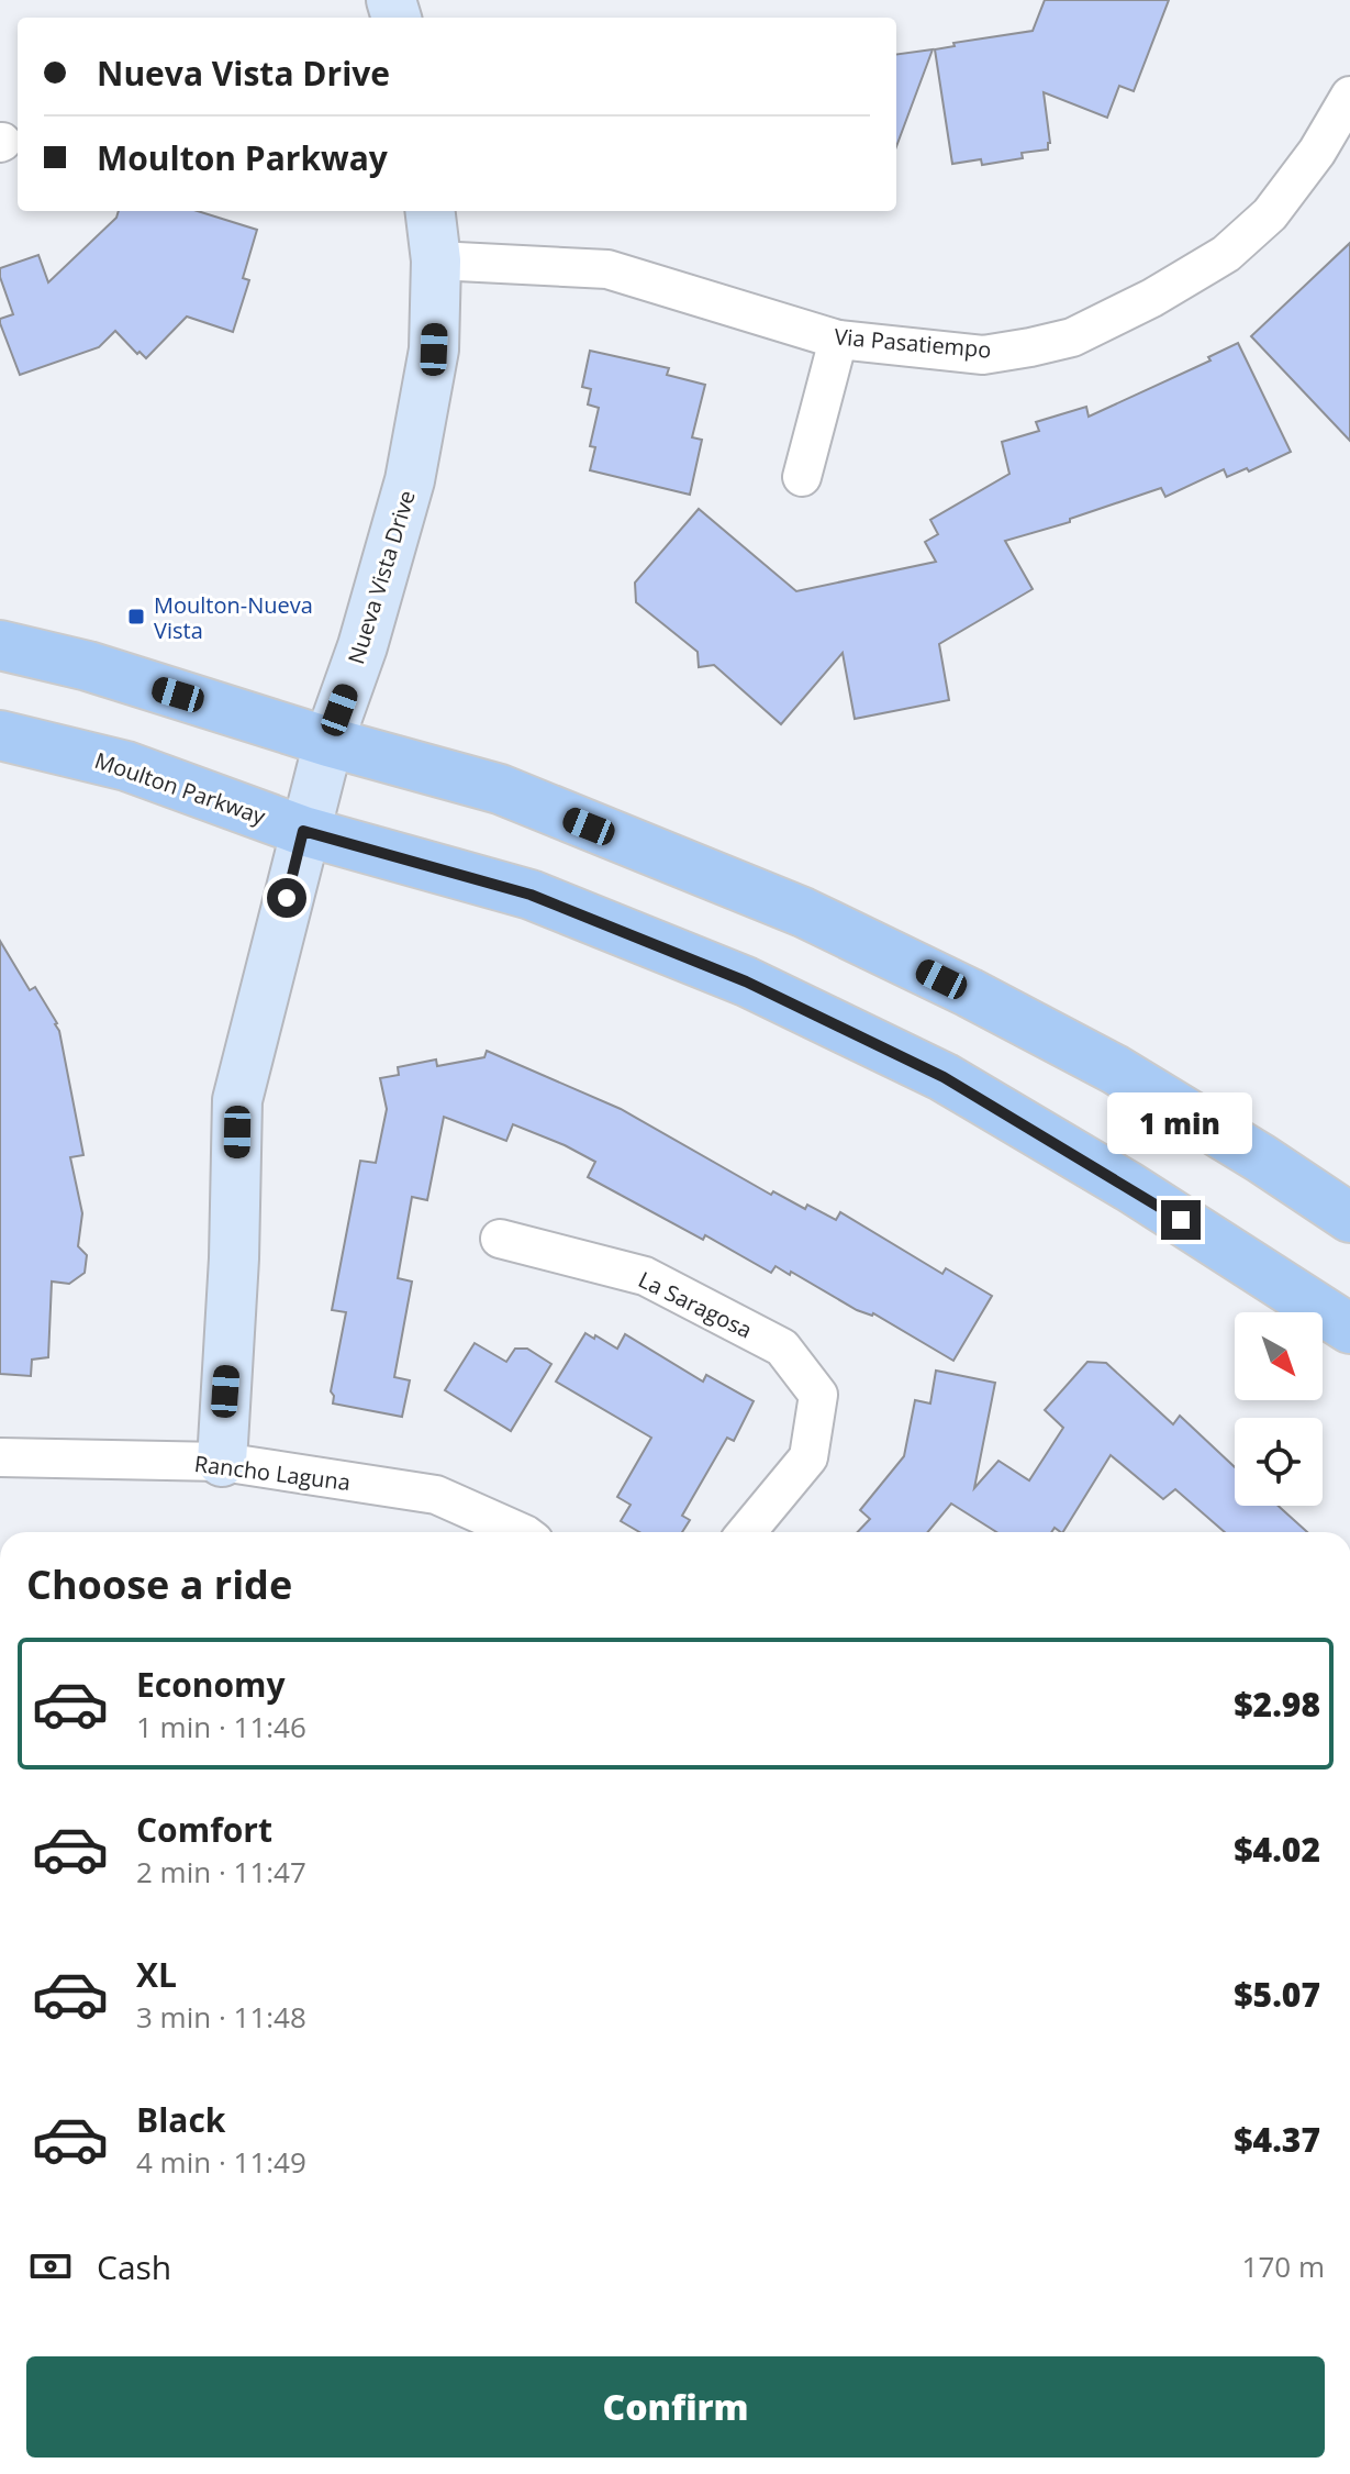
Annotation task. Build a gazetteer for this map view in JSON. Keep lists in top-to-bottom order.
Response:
{
  "streets": {
    "main road": ["Moulton Parkway"],
    "street": [
      "Via Pasatiempo",
      "Nueva Vista Drive",
      "La Saragosa",
      "Rancho Laguna"
    ]
  },
  "crossings": [
    ["Via Pasatiempo", "Nueva Vista Drive"],
    ["Nueva Vista Drive", "Moulton Parkway"],
    ["Nueva Vista Drive", "Rancho Laguna"]
  ],
  "places": {
    "transit": ["Moulton-Nueva Vista"]
  },
  "north": "bottom right",
  "page": {
    "banner": ["Nueva Vista Drive", "Moulton Parkway"],
    "bubble": "1 min",
    "heading": "Choose a ride",
    "list": [
      {
        "name": "Economy",
        "note": "1 min · 11:46",
        "value": "$2.98"
      },
      {
        "name": "Comfort",
        "note": "2 min · 11:47",
        "value": "$4.02"
      },
      {
        "name": "XL",
        "note": "3 min · 11:48",
        "value": "$5.07"
      },
      {
        "name": "Black",
        "note": "4 min · 11:49",
        "value": "$4.37"
      }
    ],
    "pay": ["Cash", "170 m"],
    "buttons": "Confirm"
  }
}
